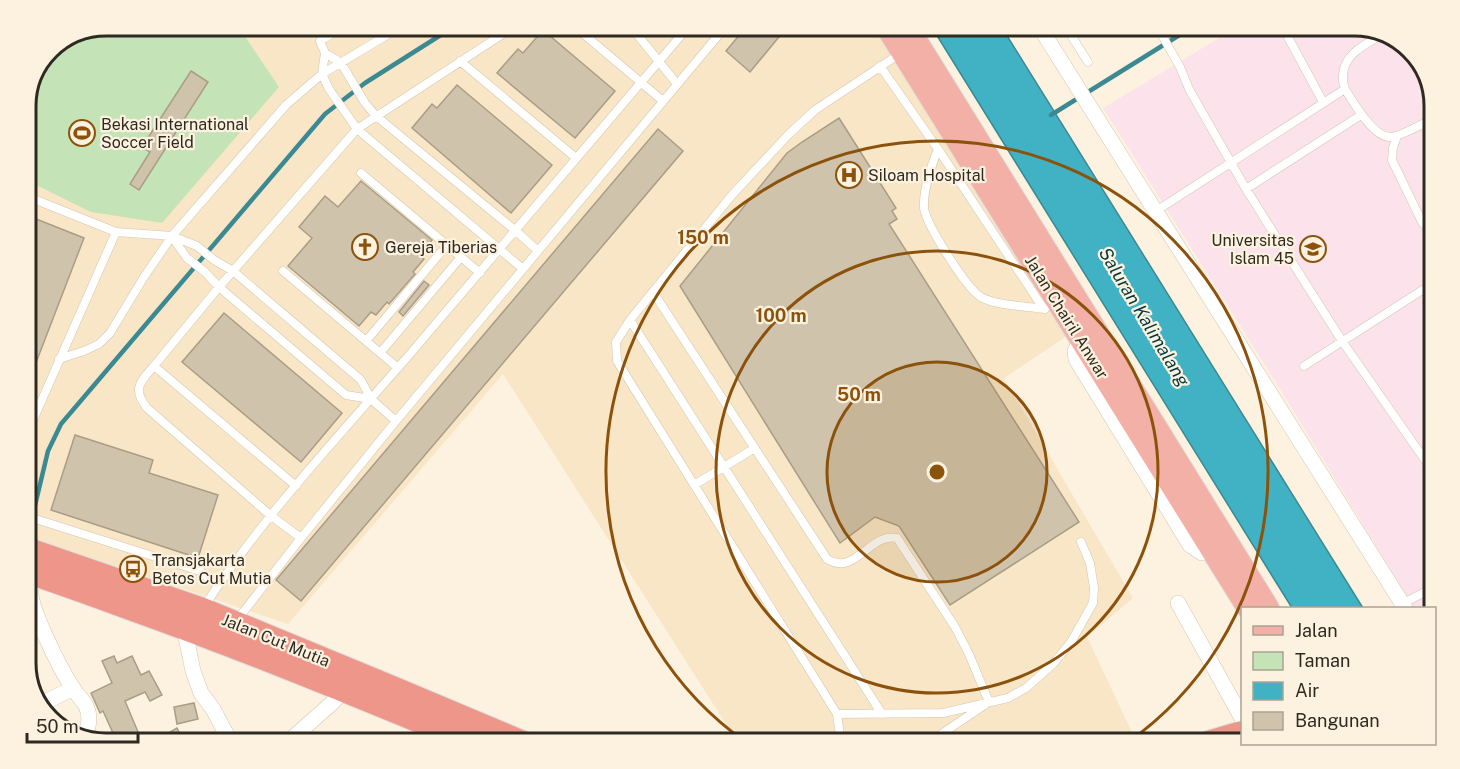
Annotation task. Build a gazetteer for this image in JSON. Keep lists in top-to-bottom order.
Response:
{
  "streets": {
    "highway": ["Jalan Cut Mutia"],
    "main road": ["Jalan Chairil Anwar"]
  },
  "water": ["Saluran Kalimalang"],
  "places": {
    "sports": ["Bekasi International Soccer Field"],
    "hospital": ["Siloam Hospital"],
    "church": ["Gereja Tiberias"],
    "school or university": ["Universitas Islam 45"],
    "bus stop": ["Transjakarta Betos Cut Mutia"]
  },
  "legend": [
    "Jalan",
    "Taman",
    "Air",
    "Bangunan"
  ],
  "scale_bar": "50 m",
  "rings": ["150 m", "100 m", "50 m"]
}
